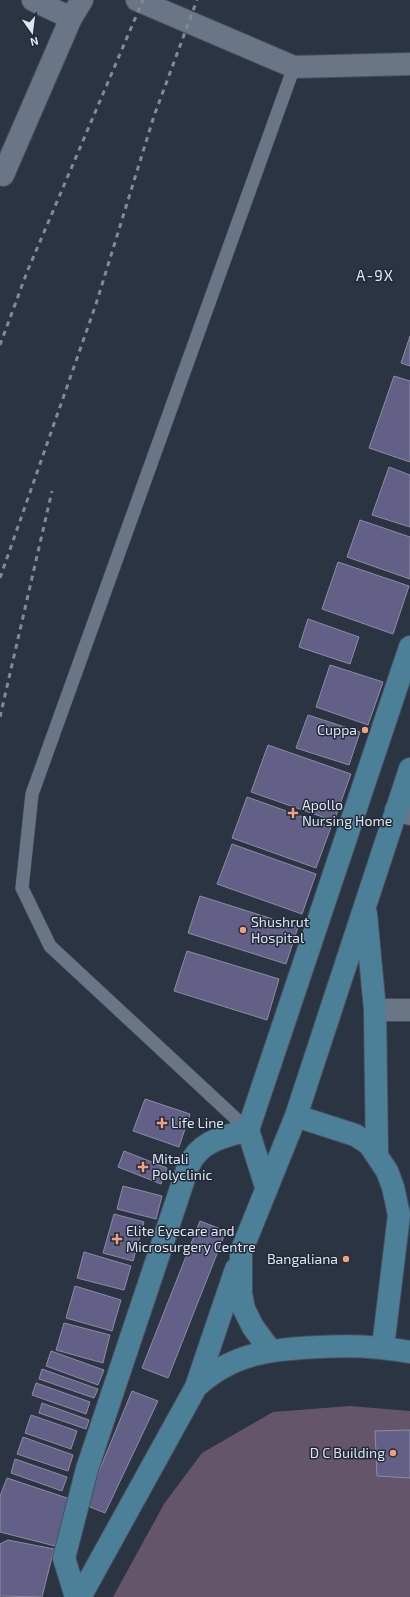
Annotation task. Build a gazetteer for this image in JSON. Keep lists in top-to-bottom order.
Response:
{
  "districts": ["A-9X"],
  "places": {
    "other": [
      "Cuppa",
      "Shushrut Hospital",
      "Bangaliana",
      "D C Building"
    ],
    "health": [
      "Apollo Nursing Home",
      "Life Line",
      "Mitali Polyclinic",
      "Elite Eyecare and Microsurgery Centre"
    ]
  },
  "north": "bottom"
}
